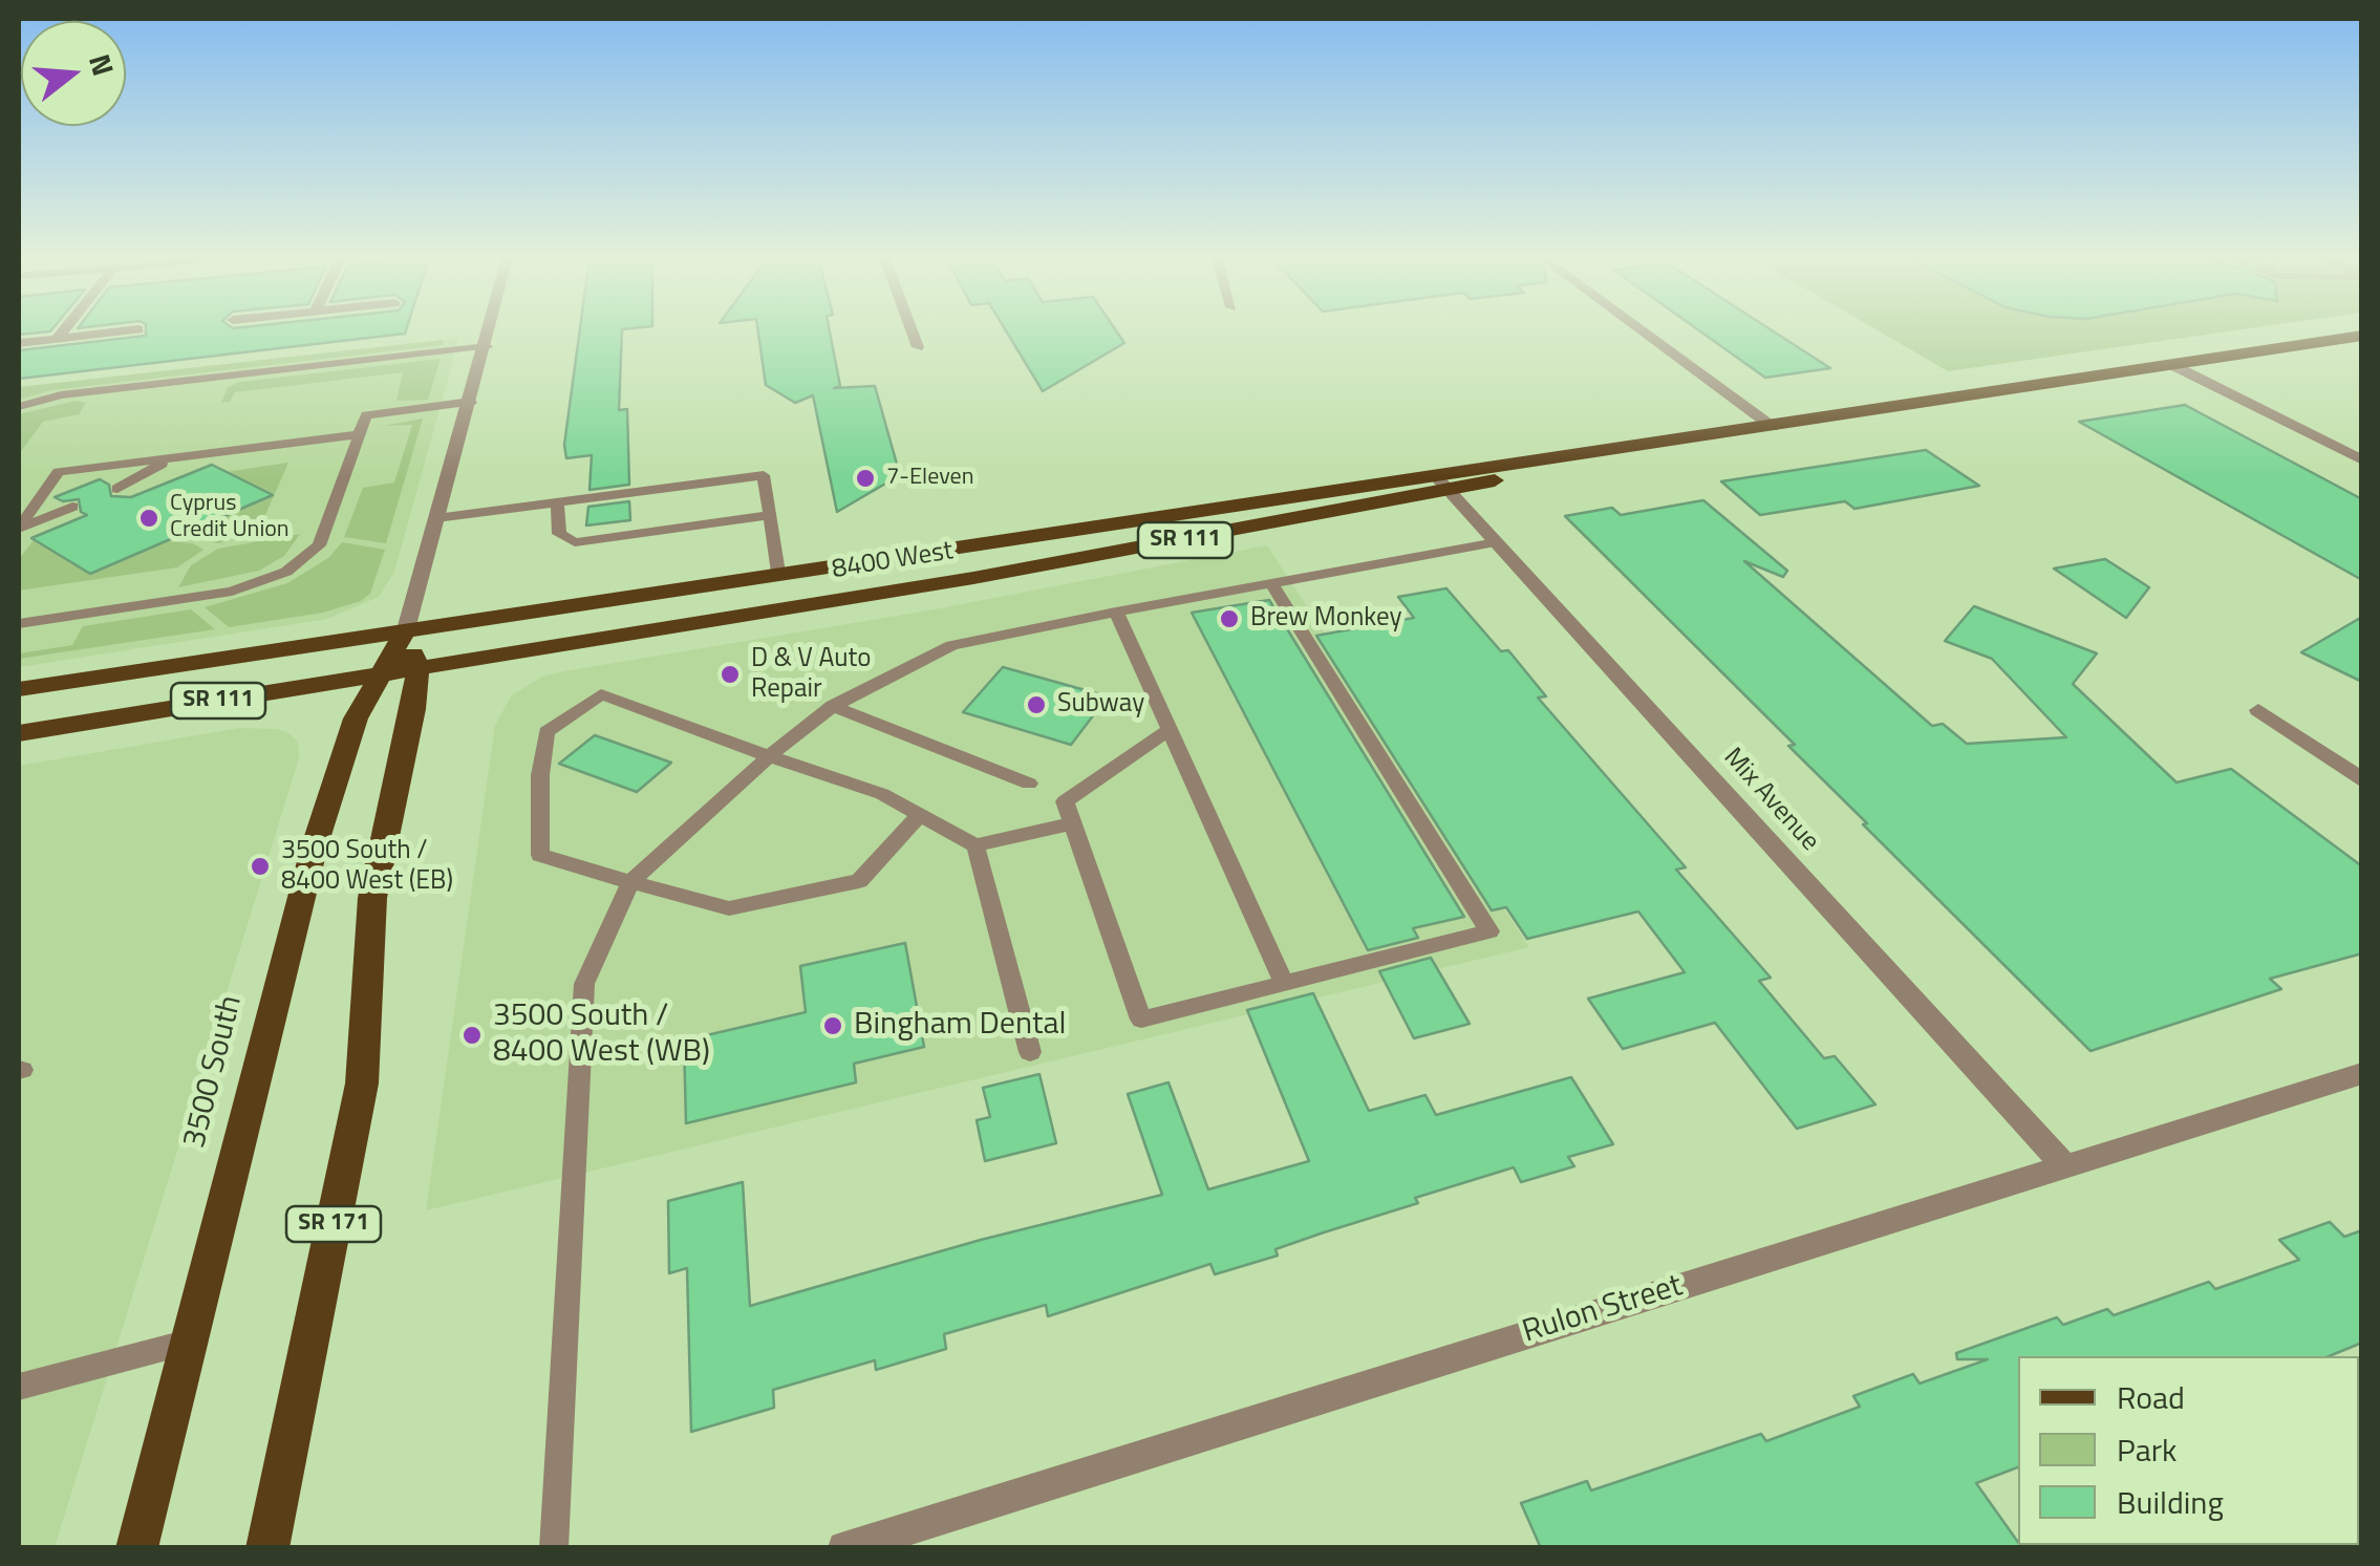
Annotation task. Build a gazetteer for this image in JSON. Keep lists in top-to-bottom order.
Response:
{
  "streets": {
    "main road": [
      "SR 111",
      "8400 West",
      "3500 South",
      "SR 171"
    ],
    "street": ["Mix Avenue", "Rulon Street"]
  },
  "crossings": [
    ["8400 West", "Mix Avenue"],
    ["8400 West", "3500 South"],
    ["8400 West", "SR 171"],
    ["Mix Avenue", "Rulon Street"],
    ["3500 South", "SR 171"]
  ],
  "places": [
    "7-Eleven",
    "Cyprus Credit Union",
    "Brew Monkey",
    "D & V Auto Repair",
    "Subway",
    "3500 South / 8400 West (EB)",
    "Bingham Dental",
    "3500 South / 8400 West (WB)"
  ],
  "legend": ["Road", "Park", "Building"],
  "north": "right"
}
